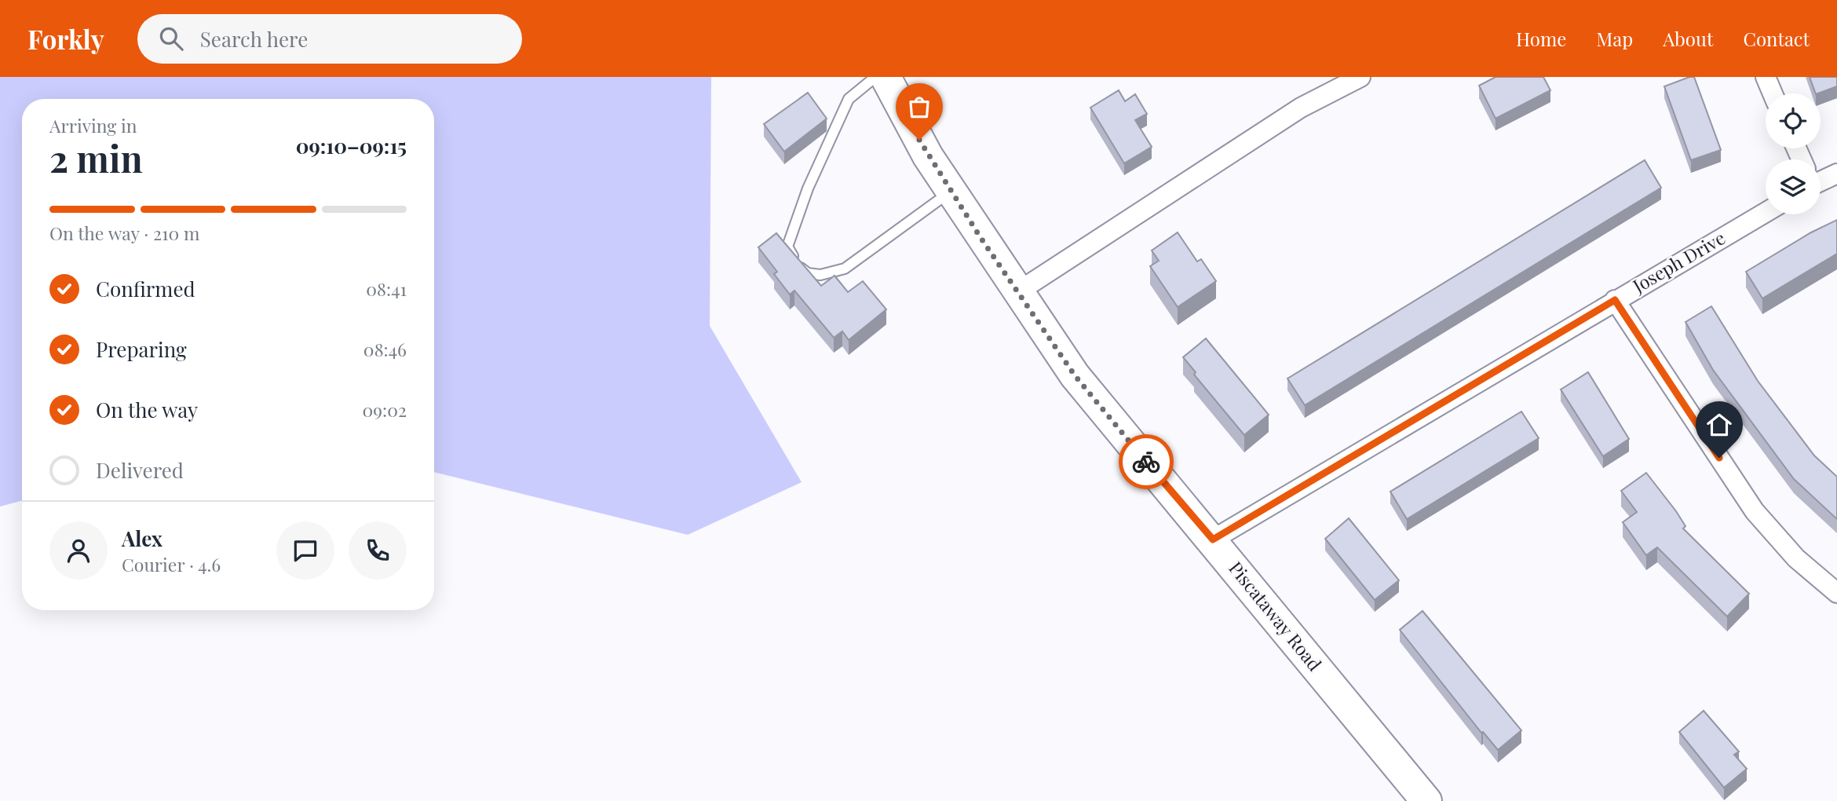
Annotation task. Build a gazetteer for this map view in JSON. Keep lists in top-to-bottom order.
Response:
{
  "streets": {
    "main road": ["Piscataway Road"],
    "street": ["Joseph Drive"]
  },
  "crossings": [
    ["Joseph Drive", "Piscataway Road"]
  ],
  "page": {
    "header": "Forkly",
    "search": "Search here",
    "nav": [
      "Home",
      "Map",
      "About",
      "Contact"
    ],
    "heading": ["2 min", "Arriving in", "09:10–09:15"],
    "panel": ["Alex", "Courier · 4.6"],
    "bar": "On the way · 210 m",
    "list": [
      ["Confirmed", "08:41"],
      ["Preparing", "08:46"],
      ["On the way", "09:02"],
      "Delivered"
    ]
  }
}
